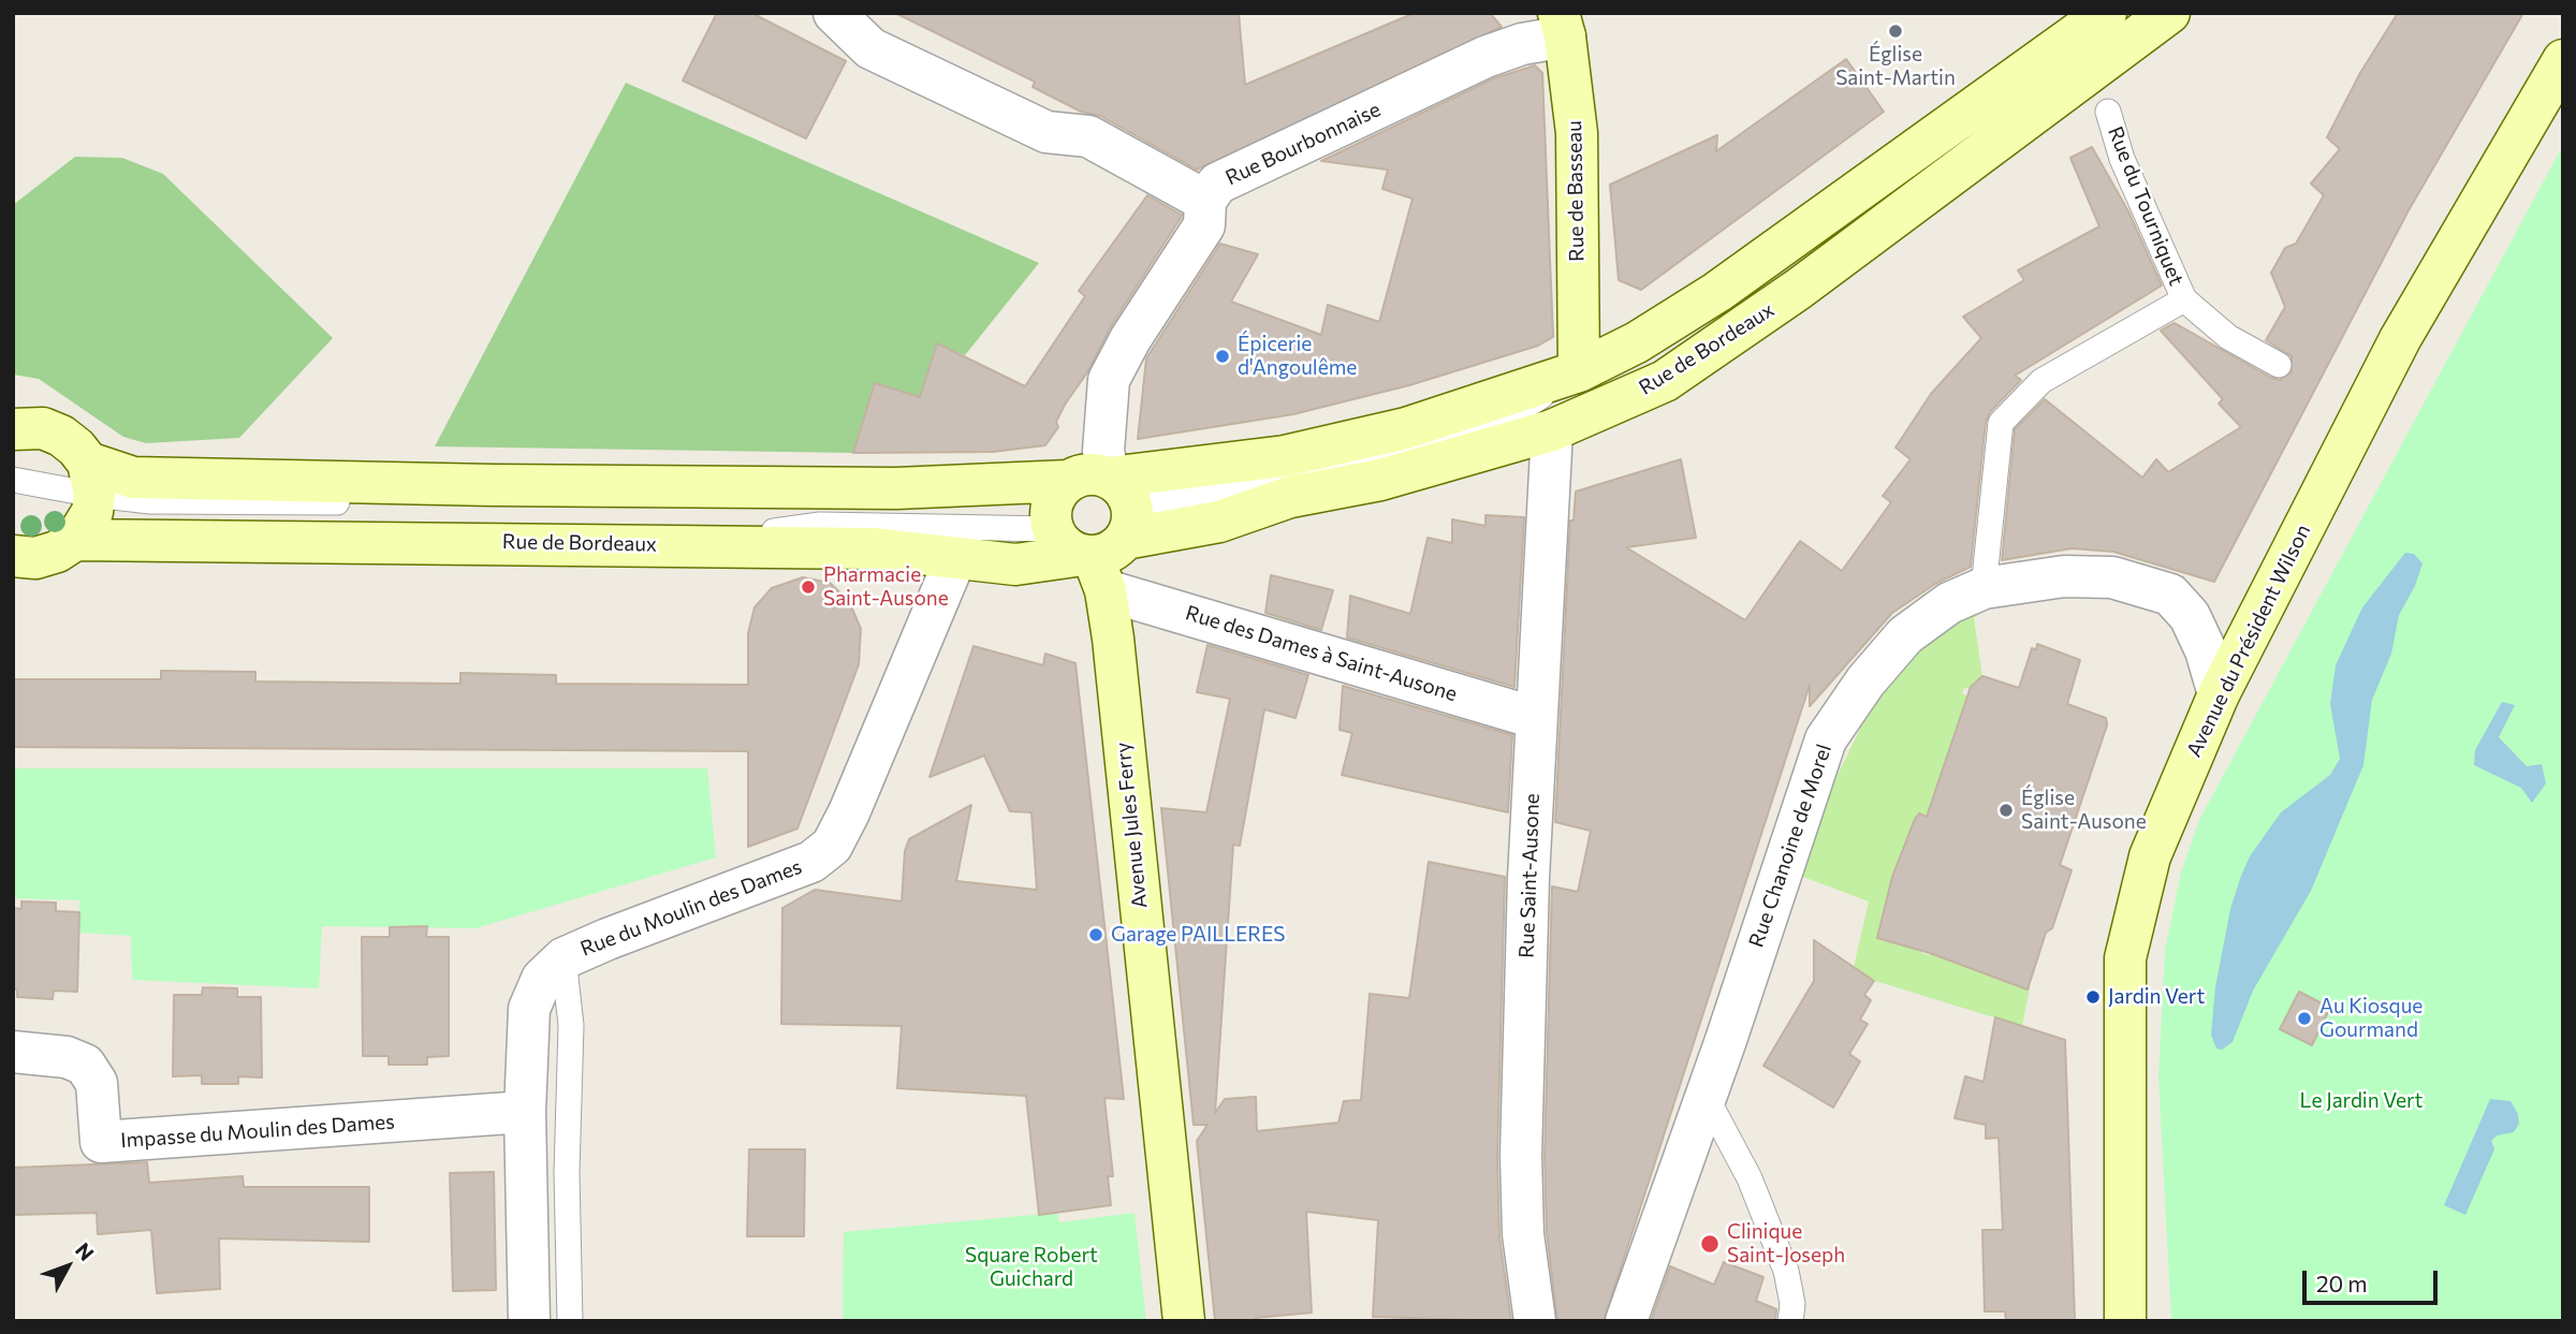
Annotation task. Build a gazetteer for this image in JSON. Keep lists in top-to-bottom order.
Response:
{
  "streets": {
    "main road": [
      "Rue de Basseau",
      "Rue de Bordeaux",
      "Avenue du Président Wilson",
      "Avenue Jules Ferry"
    ],
    "street": [
      "Rue Bourbonnaise",
      "Rue des Dames à Saint-Ausone",
      "Rue Chanoine de Morel",
      "Rue Saint-Ausone",
      "Rue du Moulin des Dames",
      "Impasse du Moulin des Dames"
    ],
    "lane": ["Rue du Tourniquet"]
  },
  "crossings": [
    ["Rue Bourbonnaise", "Rue de Basseau"],
    ["Rue Bourbonnaise", "Rue de Bordeaux"],
    ["Rue Bourbonnaise", "Rue des Dames à Saint-Ausone"],
    ["Rue Bourbonnaise", "Avenue Jules Ferry"],
    ["Rue de Basseau", "Rue de Bordeaux"],
    ["Rue du Tourniquet", "Rue Chanoine de Morel"],
    ["Rue de Bordeaux", "Rue des Dames à Saint-Ausone"],
    ["Rue de Bordeaux", "Avenue Jules Ferry"],
    ["Rue de Bordeaux", "Rue Saint-Ausone"],
    ["Rue de Bordeaux", "Rue du Moulin des Dames"],
    ["Avenue du Président Wilson", "Rue Chanoine de Morel"],
    ["Rue des Dames à Saint-Ausone", "Avenue Jules Ferry"],
    ["Rue des Dames à Saint-Ausone", "Rue Saint-Ausone"],
    ["Rue du Moulin des Dames", "Impasse du Moulin des Dames"]
  ],
  "parks": ["Le Jardin Vert", "Square Robert Guichard"],
  "places": [
    "Église Saint-Martin",
    "Épicerie d'Angoulême",
    "Pharmacie Saint-Ausone",
    "Église Saint-Ausone",
    "Garage PAILLERES",
    "Jardin Vert",
    "Au Kiosque Gourmand",
    "Clinique Saint-Joseph"
  ],
  "scale_bar": "20 m",
  "north": "top right"
}
